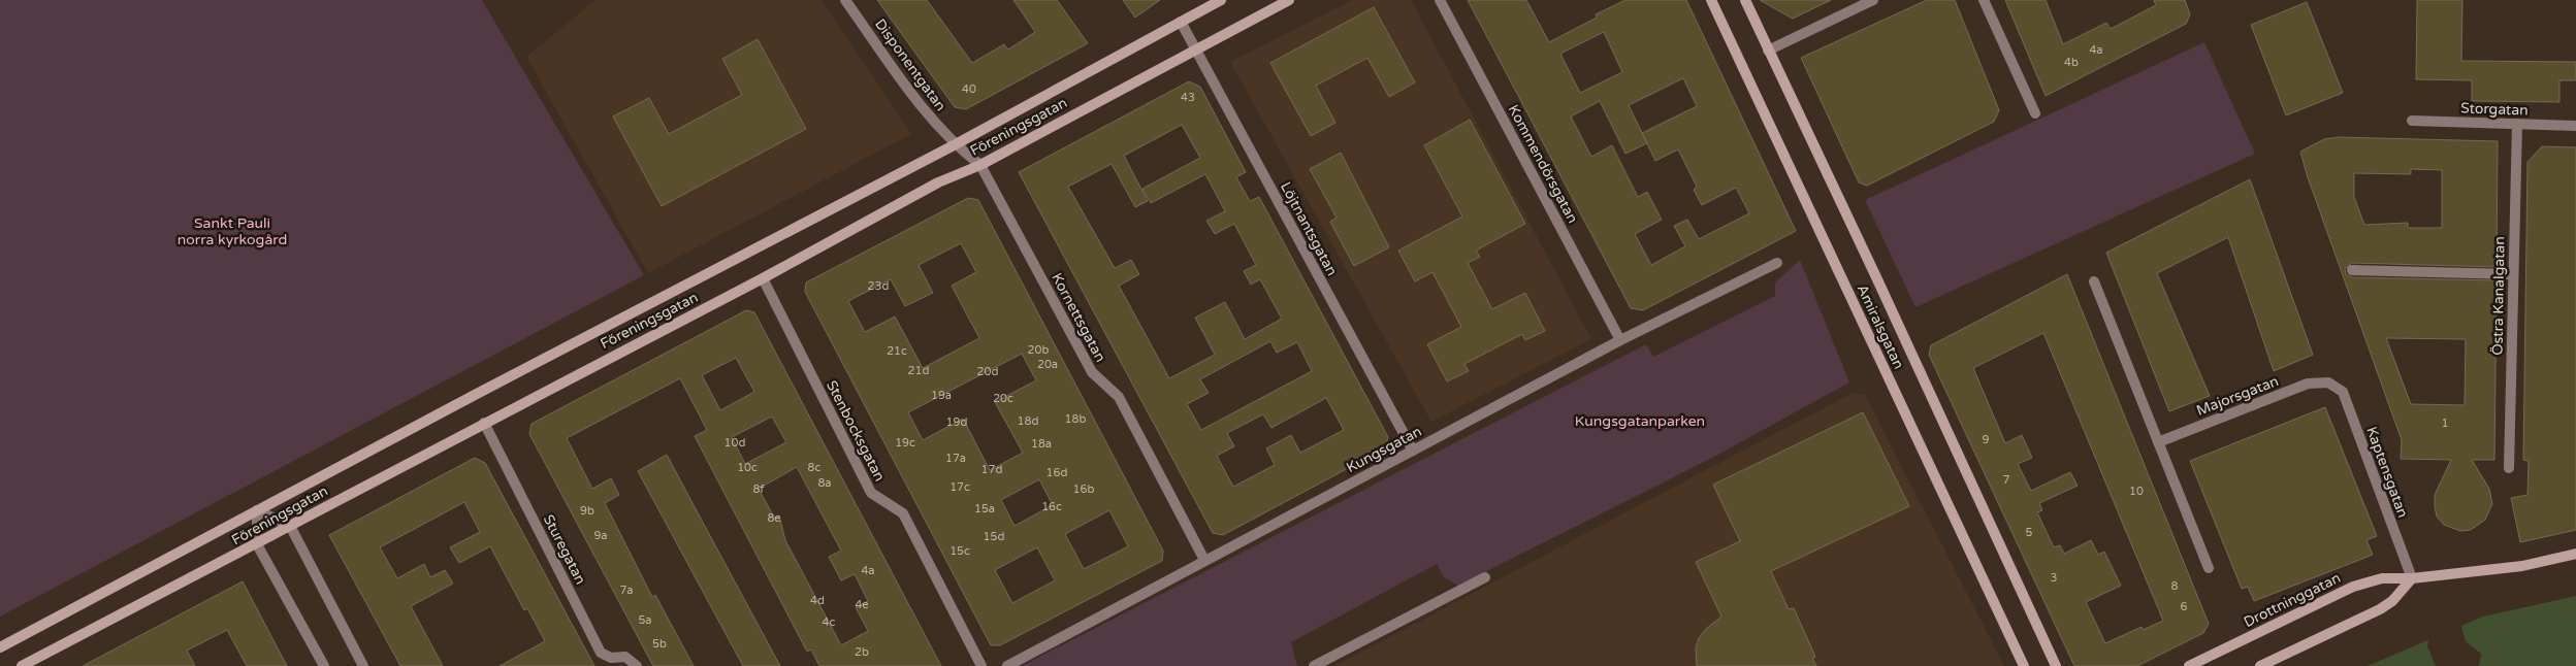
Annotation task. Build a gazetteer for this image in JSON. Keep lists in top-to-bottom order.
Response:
{
  "streets": {
    "street": [
      "Disponentgatan",
      "Storgatan",
      "Föreningsgatan",
      "Kommendörsgatan",
      "Löjtnantsgatan",
      "Östra Kanalgatan",
      "Kornettsgatan",
      "Amiralsgatan",
      "Majorsgatan",
      "Stenbocksgatan",
      "Kungsgatan",
      "Kaptensgatan",
      "Sturegatan",
      "Drottninggatan"
    ]
  },
  "crossings": [
    ["Disponentgatan", "Föreningsgatan"],
    ["Disponentgatan", "Kornettsgatan"],
    ["Storgatan", "Östra Kanalgatan"],
    ["Föreningsgatan", "Löjtnantsgatan"],
    ["Föreningsgatan", "Kornettsgatan"],
    ["Föreningsgatan", "Stenbocksgatan"],
    ["Föreningsgatan", "Sturegatan"],
    ["Kommendörsgatan", "Kungsgatan"],
    ["Löjtnantsgatan", "Kungsgatan"],
    ["Kornettsgatan", "Kungsgatan"],
    ["Majorsgatan", "Kaptensgatan"],
    ["Kaptensgatan", "Drottninggatan"]
  ],
  "parks": ["Sankt Pauli norra kyrkogård", "Kungsgatanparken"],
  "house_numbers": [
    "4a",
    "4b",
    "40",
    "43",
    "23d",
    "20b",
    "21c",
    "20a",
    "21d",
    "20d",
    "19a",
    "20c",
    "18b",
    "18d",
    "19d",
    "1",
    "9",
    "10d",
    "19c",
    "18a",
    "17a",
    "10c",
    "8c",
    "17d",
    "16d",
    "7",
    "8a",
    "17c",
    "8f",
    "16b",
    "10",
    "16c",
    "15a",
    "9b",
    "8e",
    "5",
    "9a",
    "15d",
    "15c",
    "4a",
    "3",
    "8",
    "7a",
    "4d",
    "4e",
    "6",
    "5a",
    "4c",
    "5b",
    "2b"
  ]
}
